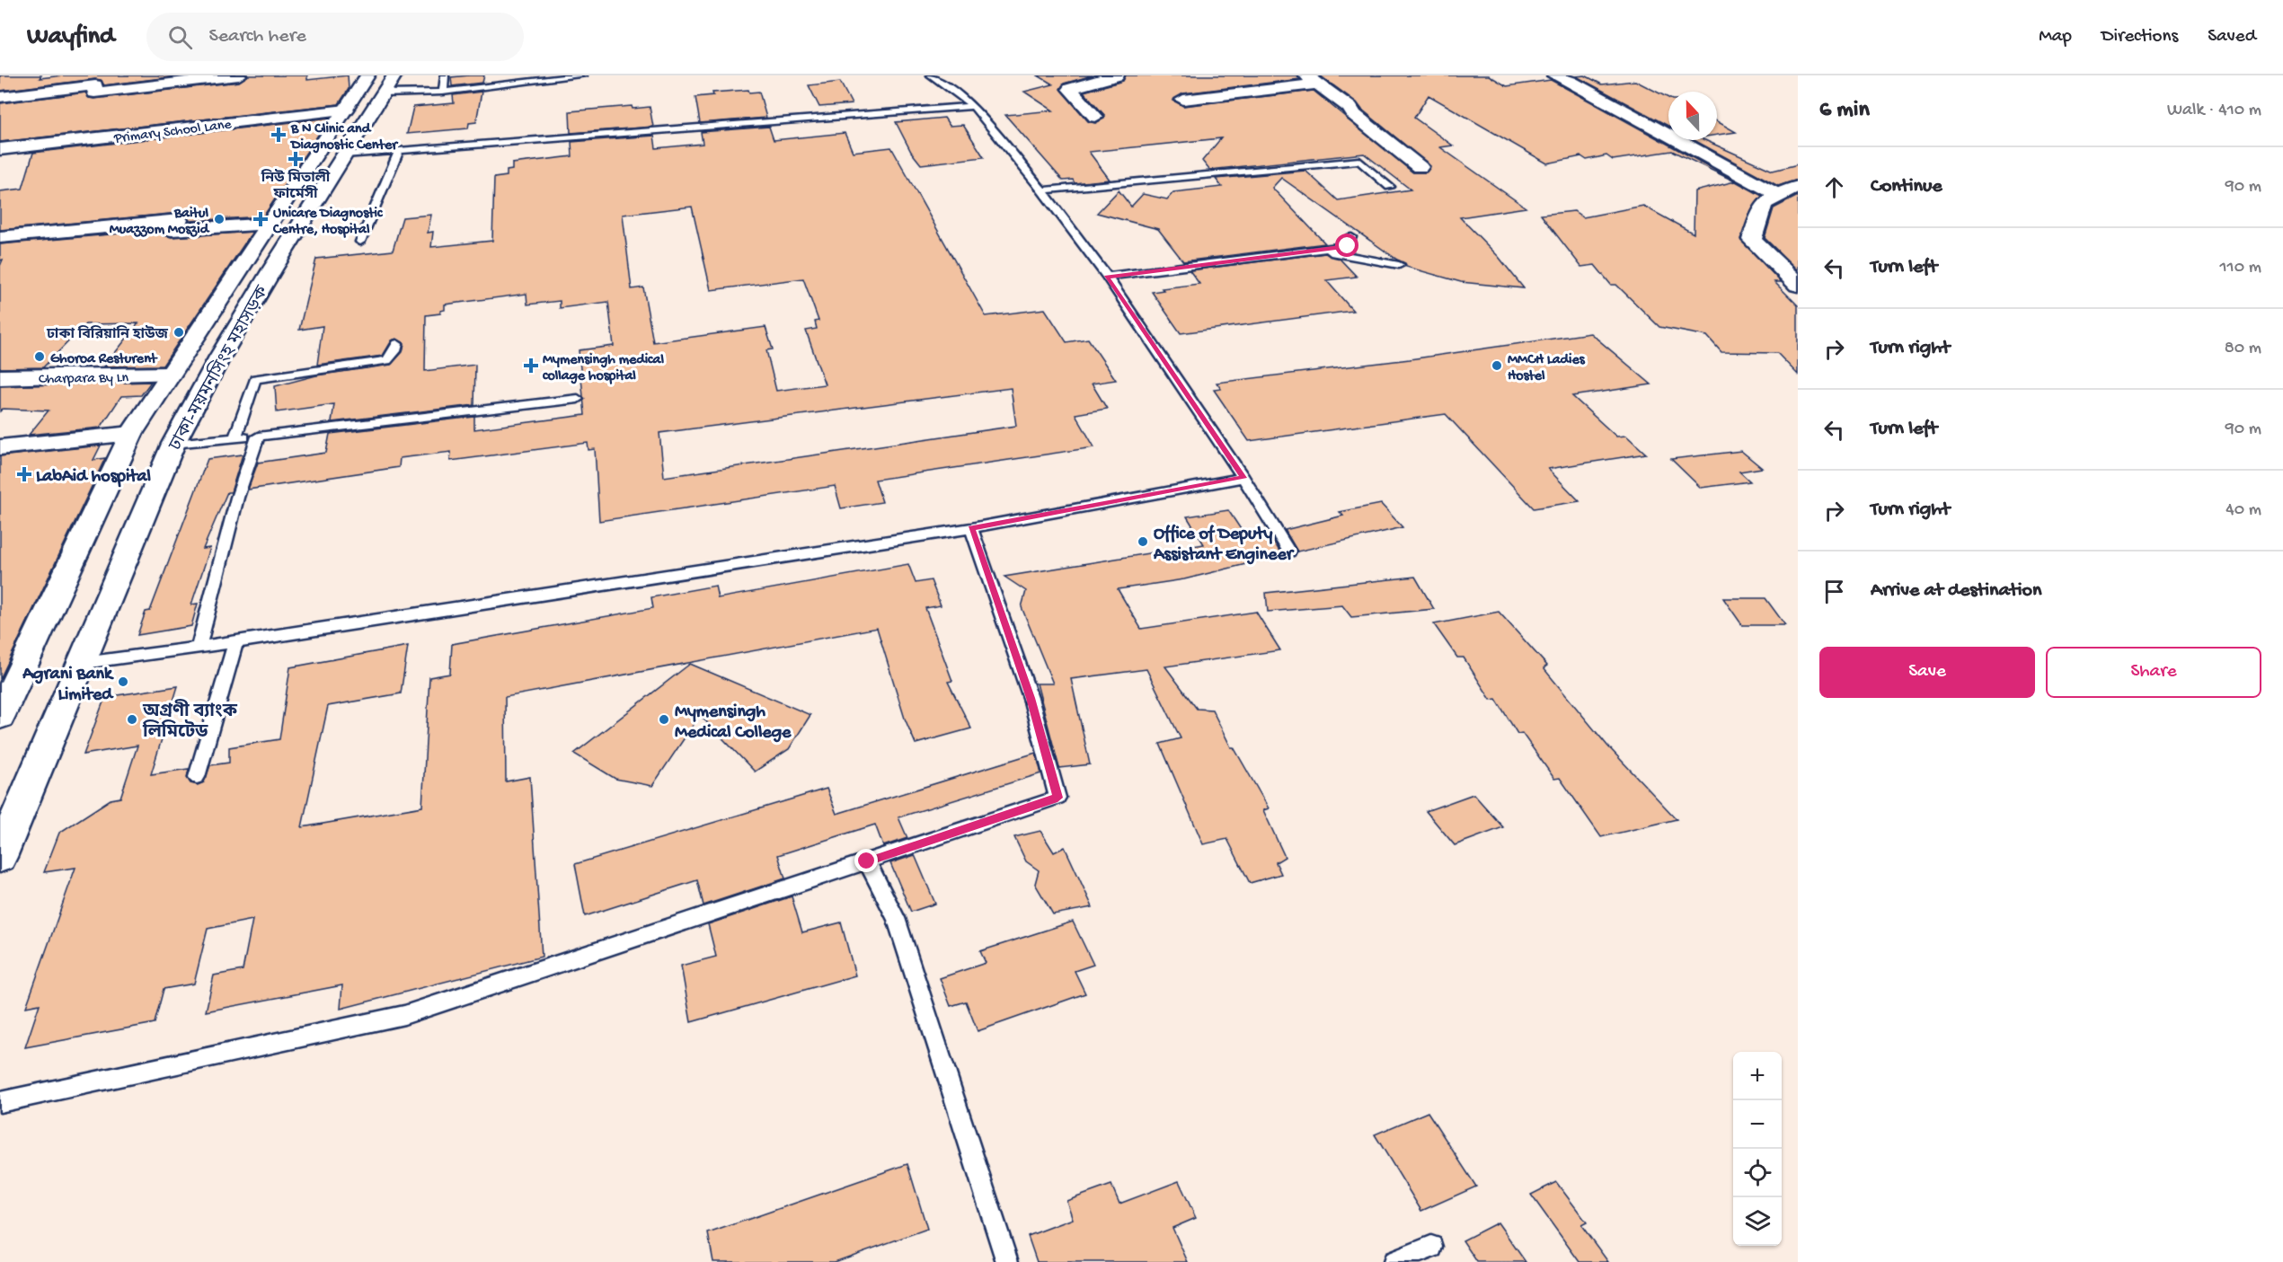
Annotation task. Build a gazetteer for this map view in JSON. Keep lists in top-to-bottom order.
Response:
{
  "streets": {
    "street": ["Primary School Lane", "ঢাকা-ময়মনসিংহ মহাসড়ক", "Charpara By Ln"]
  },
  "crossings": [
    ["Primary School Lane", "ঢাকা-ময়মনসিংহ মহাসড়ক"],
    ["ঢাকা-ময়মনসিংহ মহাসড়ক", "Charpara By Ln"]
  ],
  "places": {
    "health": [
      "B N Clinic and Diagnostic Center",
      "নিউ মিতালী ফার্মেসী",
      "Unicare Diagnostic Centre, Hospital",
      "Mymensingh medical collage hospital",
      "LabAid hospital"
    ],
    "other": [
      "Baitul Muazzom Moszid",
      "ঢাকা বিরিয়ানি হাউজ",
      "Ghoroa Resturent",
      "MMCH Ladies Hostel",
      "Office of Deputy Assistant Engineer",
      "Agrani Bank Limited",
      "অগ্রণী ব্যাংক লিমিটেড",
      "Mymensingh Medical College"
    ]
  },
  "north": "top",
  "page": {
    "header": "Wayfind",
    "search": "Search here",
    "nav": ["Map", "Directions", "Saved"],
    "heading": ["6 min", "Walk · 410 m"],
    "list": [
      ["Continue", "90 m"],
      ["Turn left", "110 m"],
      ["Turn right", "80 m"],
      ["Turn left", "90 m"],
      ["Turn right", "40 m"],
      "Arrive at destination"
    ],
    "buttons": ["Save", "Share"],
    "map_buttons": ["+", "−"]
  }
}
